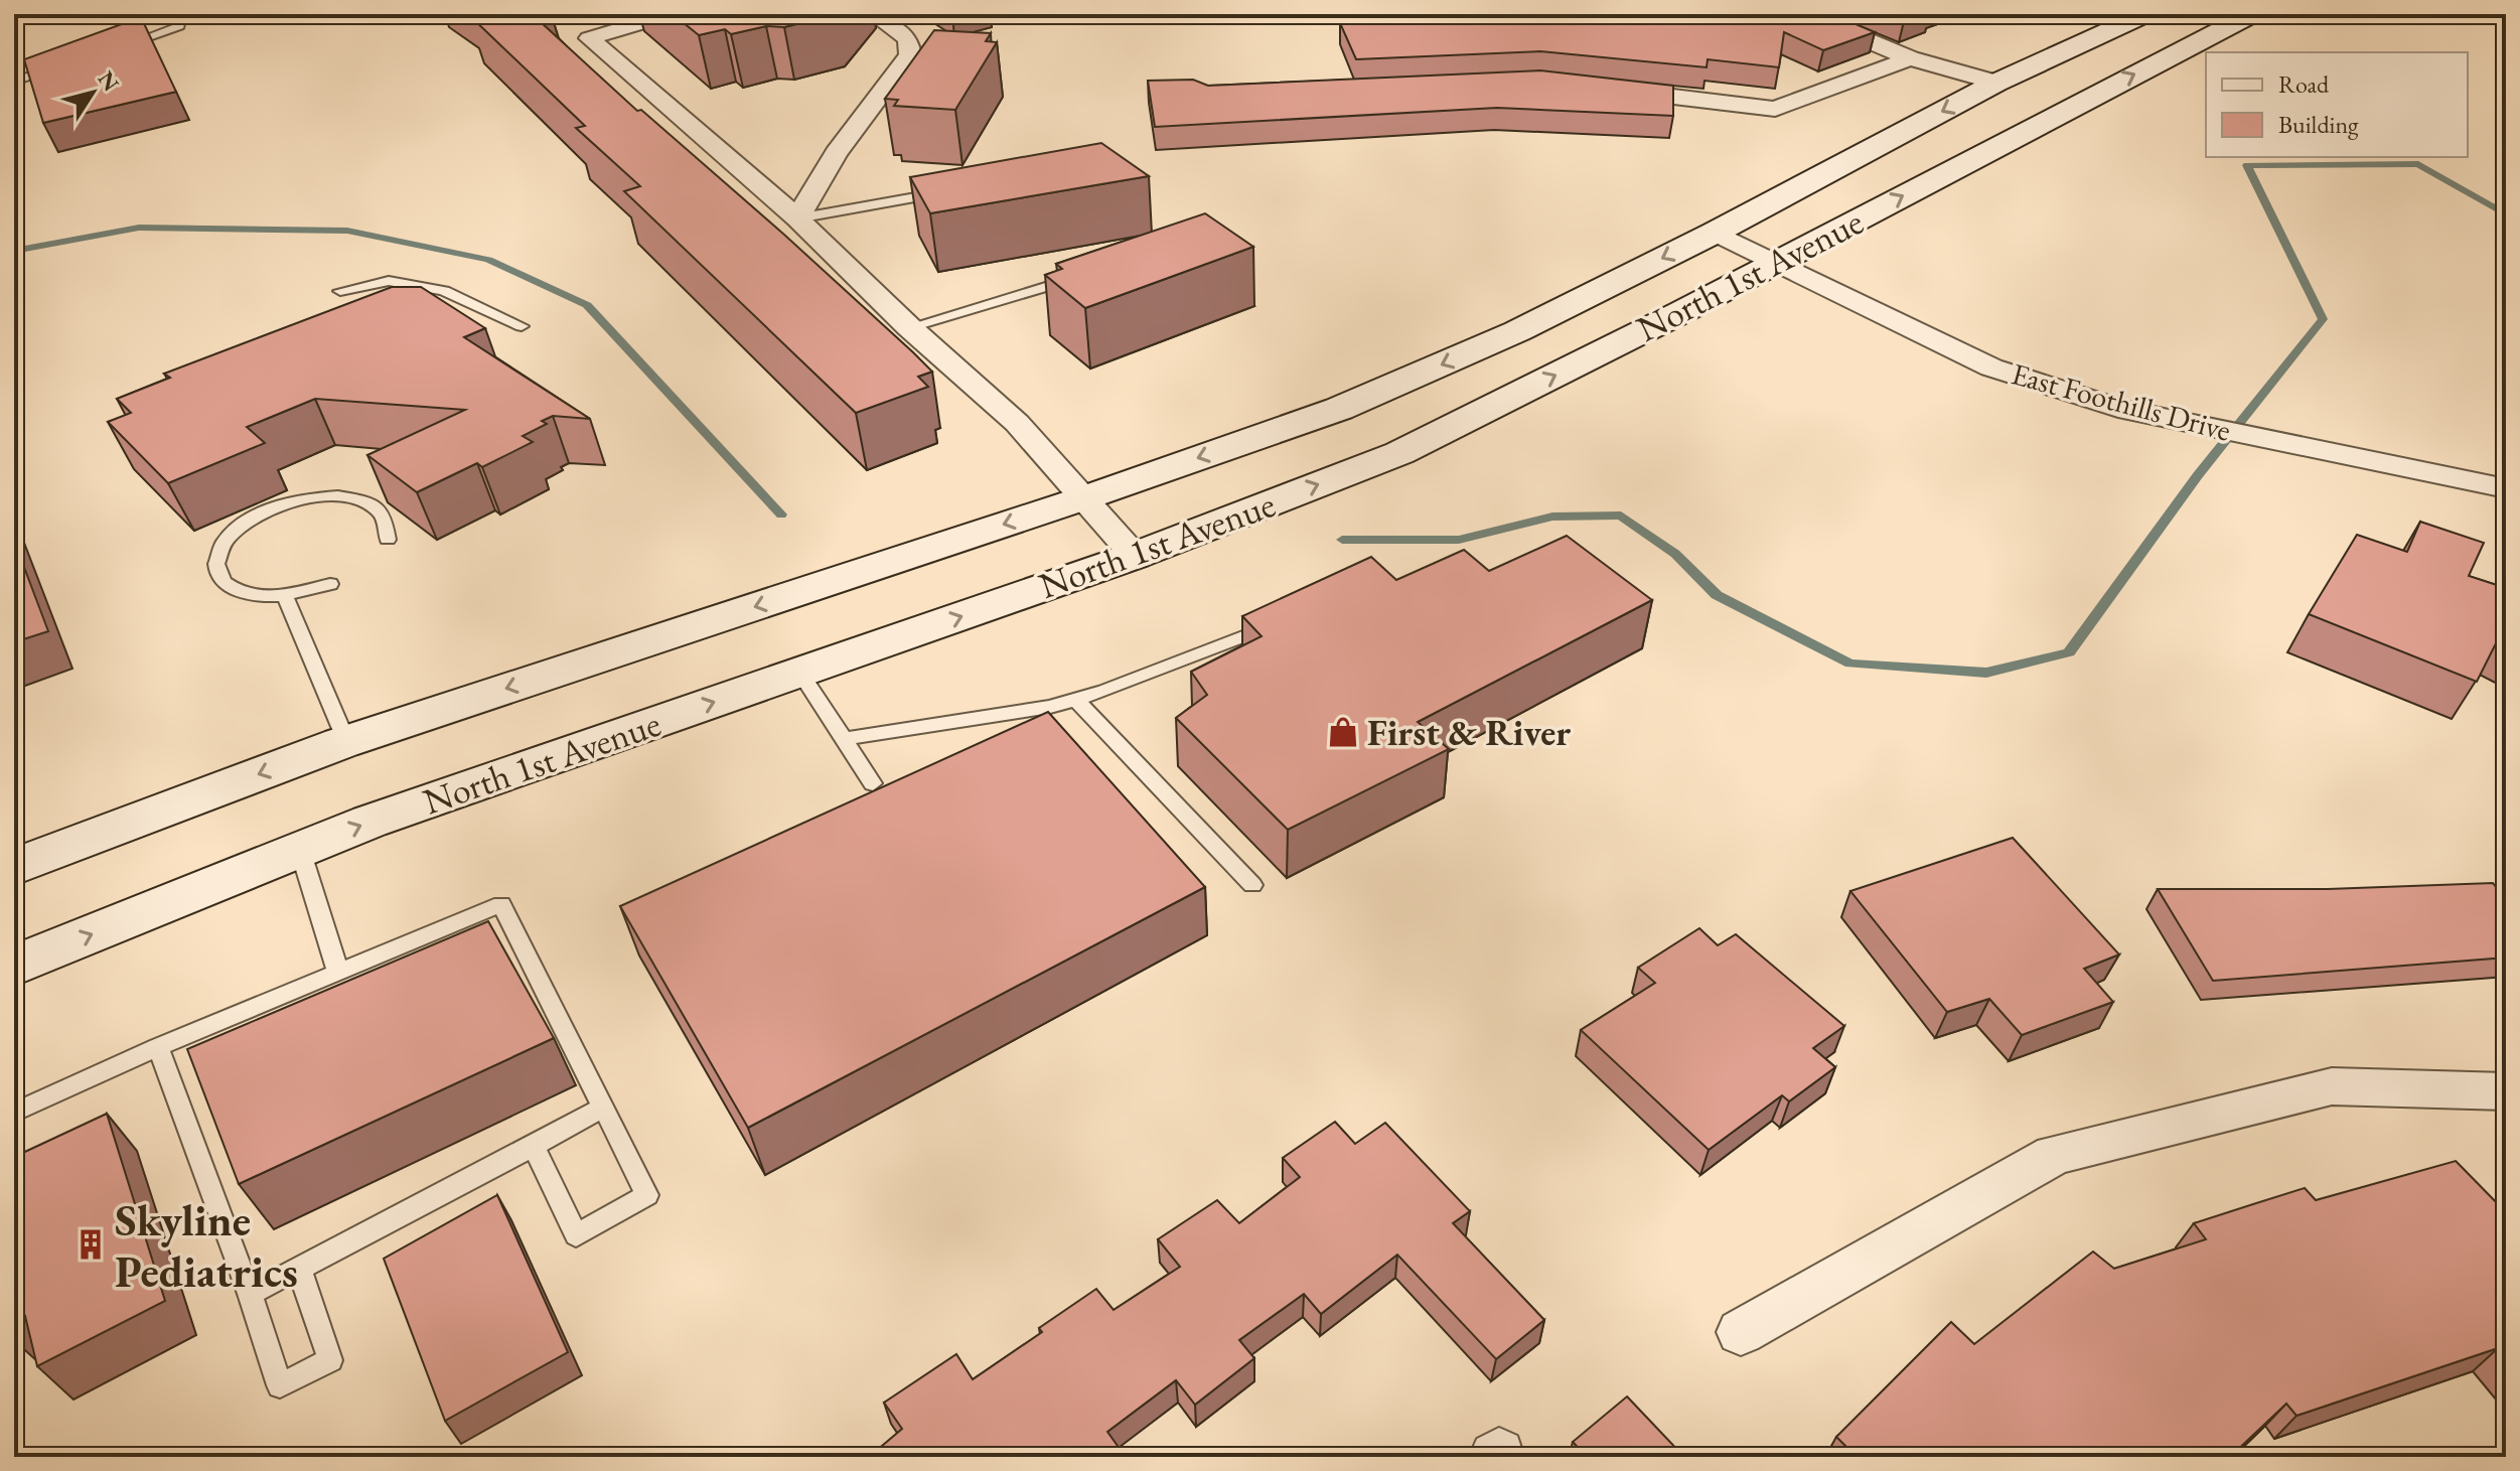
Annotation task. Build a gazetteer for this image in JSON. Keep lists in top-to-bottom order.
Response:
{
  "streets": {
    "main road": ["North 1st Avenue"],
    "street": ["East Foothills Drive"]
  },
  "crossings": [
    ["North 1st Avenue", "East Foothills Drive"]
  ],
  "places": {
    "shop": ["First & River"],
    "building": ["Skyline Pediatrics"]
  },
  "legend": ["Road", "Building"],
  "north": "top right"
}
